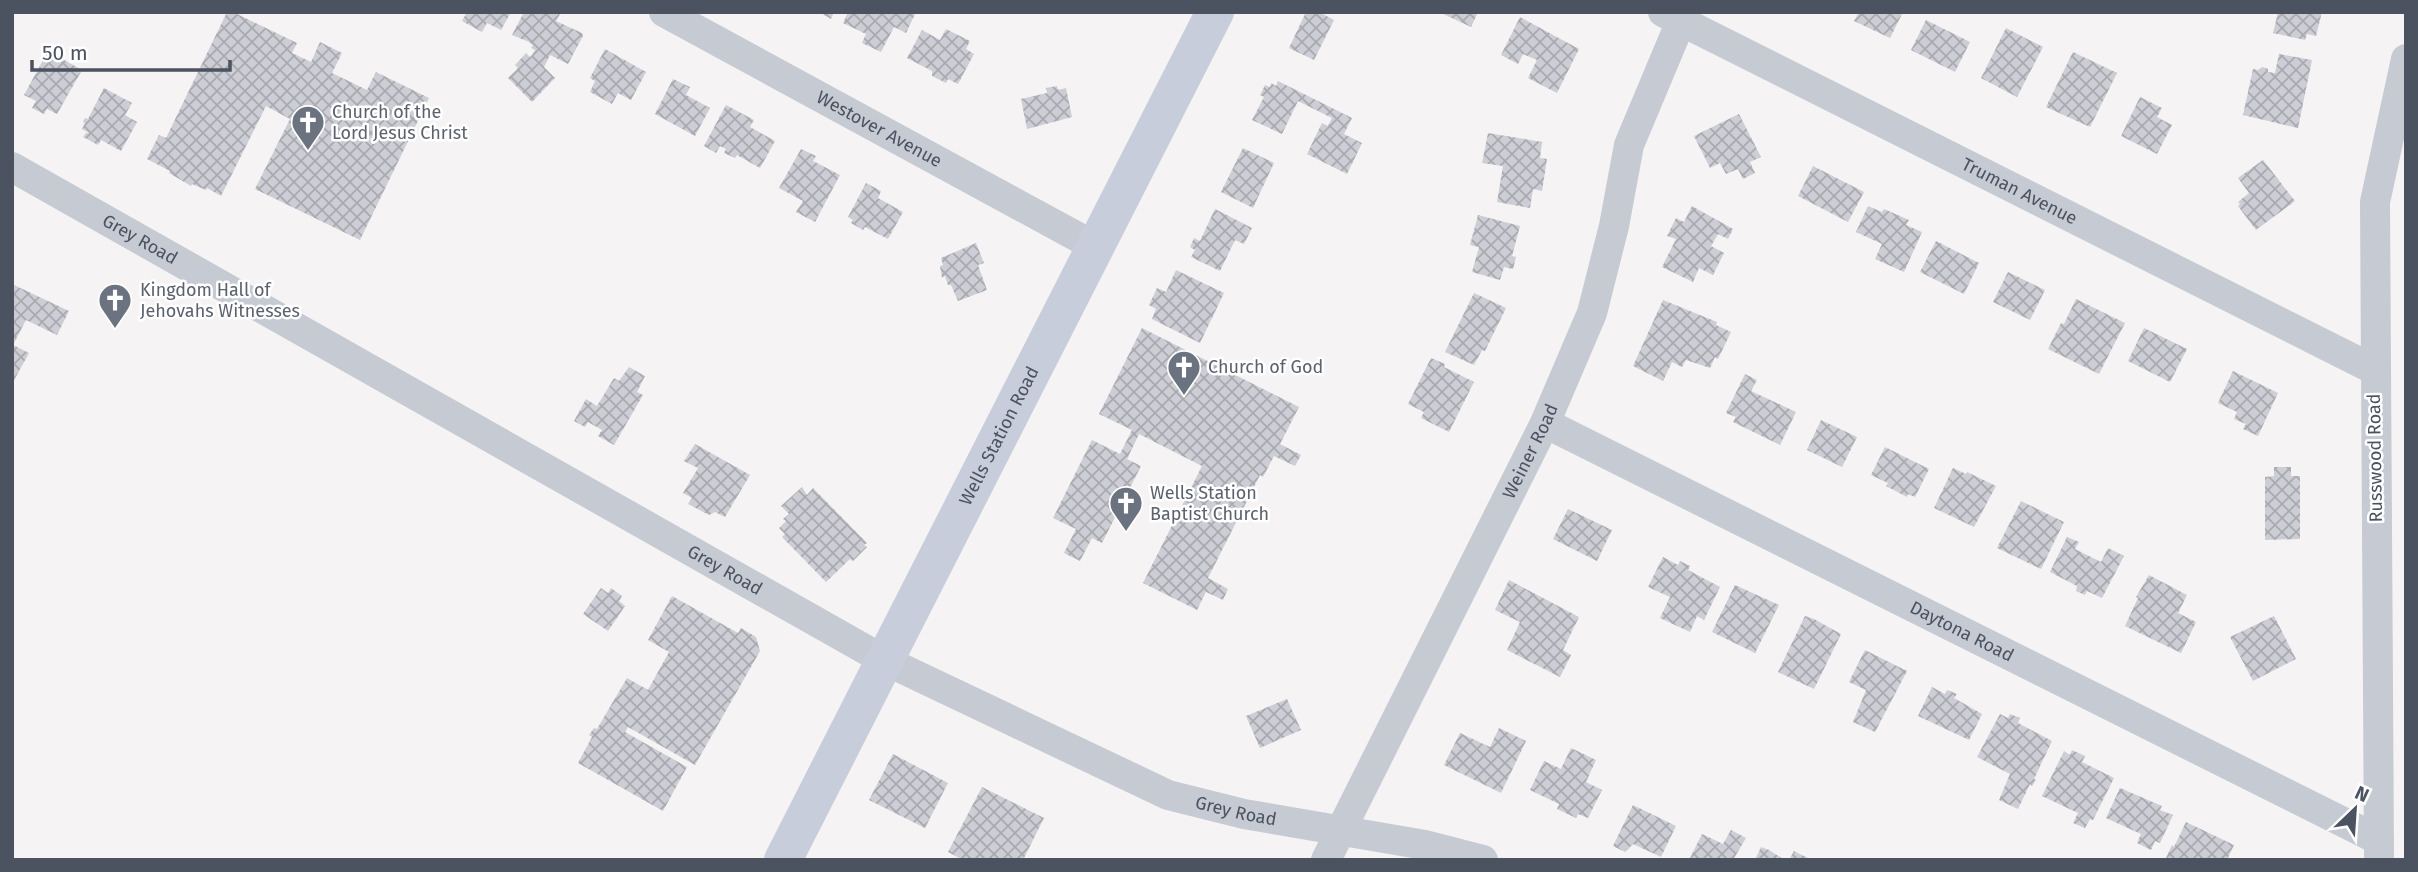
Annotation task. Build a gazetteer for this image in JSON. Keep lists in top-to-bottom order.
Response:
{
  "streets": {
    "street": [
      "Westover Avenue",
      "Truman Avenue",
      "Grey Road",
      "Wells Station Road",
      "Weiner Road",
      "Russwood Road",
      "Daytona Road"
    ]
  },
  "crossings": [
    ["Westover Avenue", "Wells Station Road"],
    ["Truman Avenue", "Weiner Road"],
    ["Truman Avenue", "Russwood Road"],
    ["Grey Road", "Wells Station Road"],
    ["Grey Road", "Weiner Road"],
    ["Weiner Road", "Daytona Road"],
    ["Russwood Road", "Daytona Road"]
  ],
  "places": {
    "church": [
      "Church of the Lord Jesus Christ",
      "Kingdom Hall of Jehovahs Witnesses",
      "Church of God",
      "Wells Station Baptist Church"
    ]
  },
  "scale_bar": "50 m",
  "north": "top right"
}
